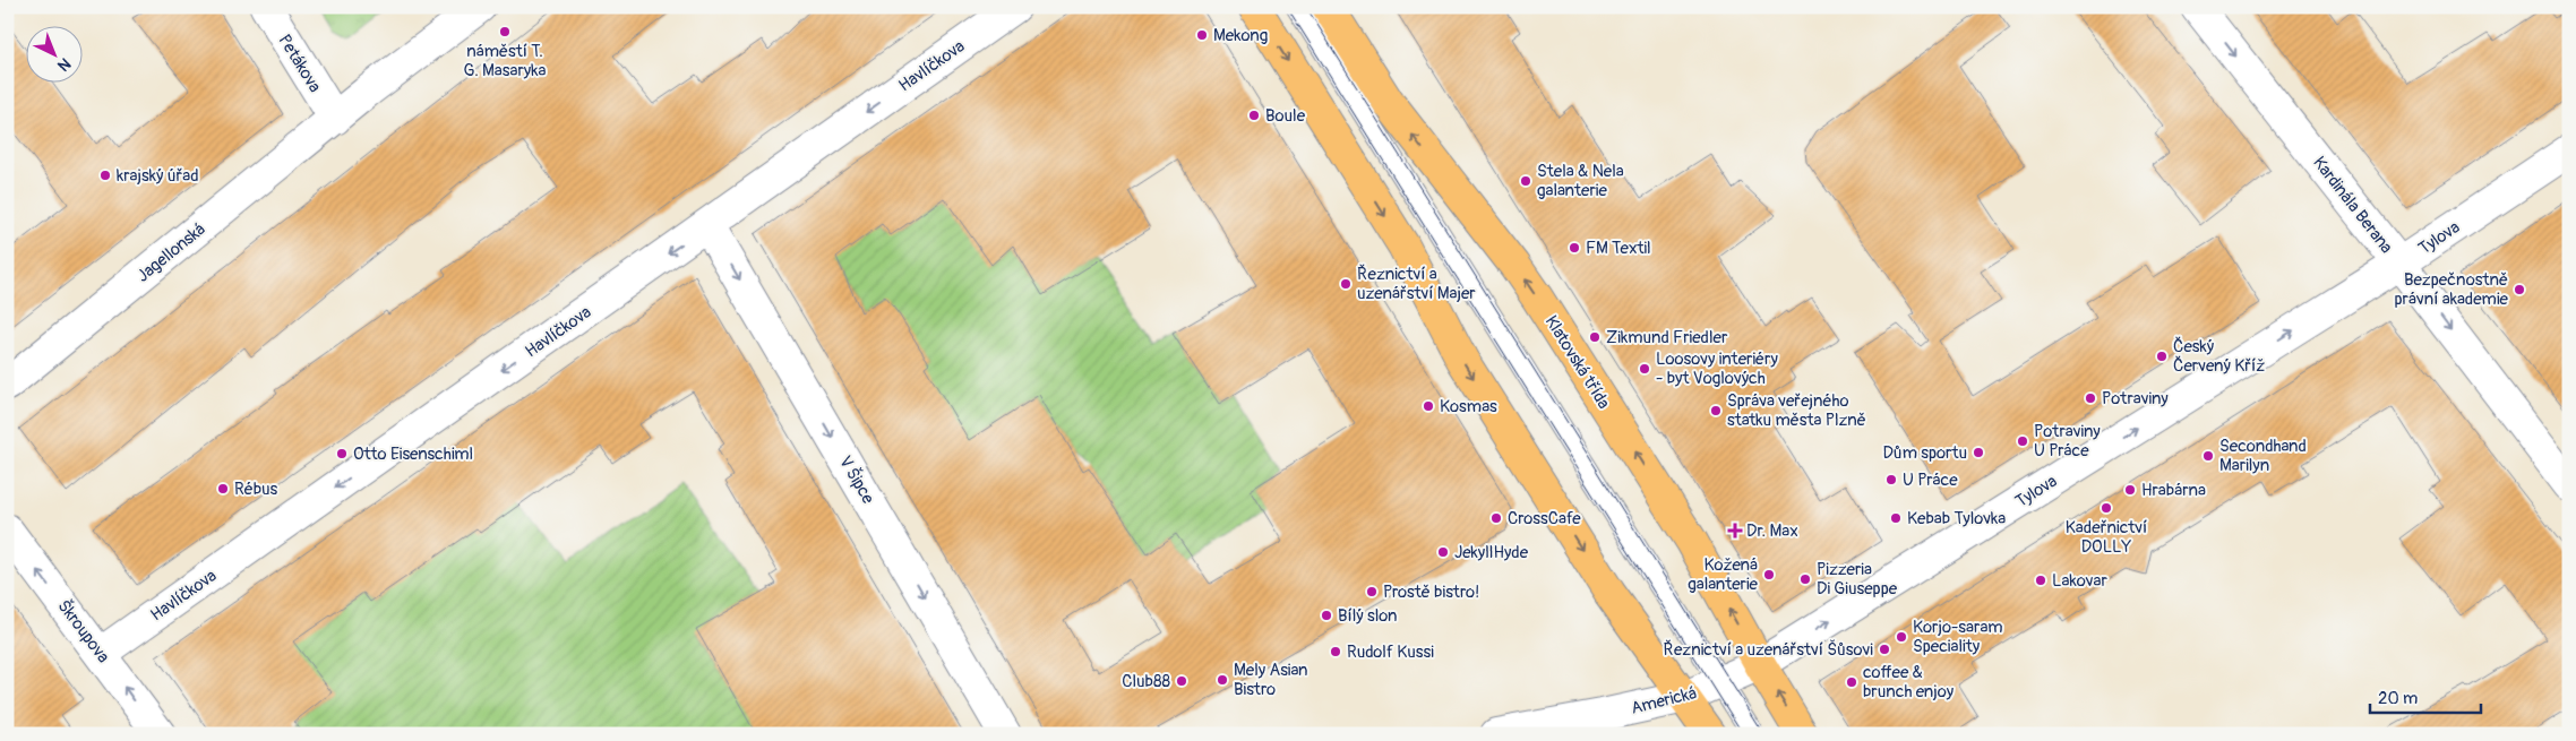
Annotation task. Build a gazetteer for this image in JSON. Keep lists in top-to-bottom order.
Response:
{
  "streets": {
    "main road": ["Klatovská třída"],
    "street": [
      "Petákova",
      "Havlíčkova",
      "Kardinála Berana",
      "Tylova",
      "Jagellonská",
      "V Šipce",
      "Škroupova",
      "Americká"
    ]
  },
  "crossings": [
    ["Petákova", "Jagellonská"],
    ["Havlíčkova", "V Šipce"],
    ["Havlíčkova", "Škroupova"],
    ["Kardinála Berana", "Tylova"],
    ["Tylova", "Klatovská třída"],
    ["Tylova", "Americká"],
    ["Klatovská třída", "Americká"]
  ],
  "one_way": [
    "Havlíčkova",
    "Kardinála Berana",
    "Tylova",
    "V Šipce",
    "Škroupova"
  ],
  "places": {
    "other": [
      "náměstí T. G. Masaryka",
      "Mekong",
      "Boule",
      "krajský úřad",
      "Stela & Nela galanterie",
      "FM Textil",
      "Řeznictví a uzenářství Majer",
      "Bezpečnostně právní akademie",
      "Zikmund Friedler",
      "Český Červený Kříž",
      "Loosovy interiéry - byt Voglových",
      "Potraviny",
      "Kosmas",
      "Správa veřejného statku města Plzně",
      "Potraviny U Práce",
      "Dům sportu",
      "Otto Eisenschiml",
      "Secondhand Marilyn",
      "U Práce",
      "Rébus",
      "Hrabárna",
      "Kadeřnictví DOLLY",
      "CrossCafe",
      "Kebab Tylovka",
      "JekyllHyde",
      "Kožená galanterie",
      "Pizzeria Di Giuseppe",
      "Lakovar",
      "Prostě bistro!",
      "Bílý slon",
      "Korjo-saram Speciality",
      "Řeznictví a uzenářství Šůsovi",
      "Rudolf Kussi",
      "Mely Asian Bistro",
      "Club88",
      "coffee & brunch enjoy"
    ],
    "health": ["Dr. Max"]
  },
  "scale_bar": "20 m",
  "north": "bottom right"
}
